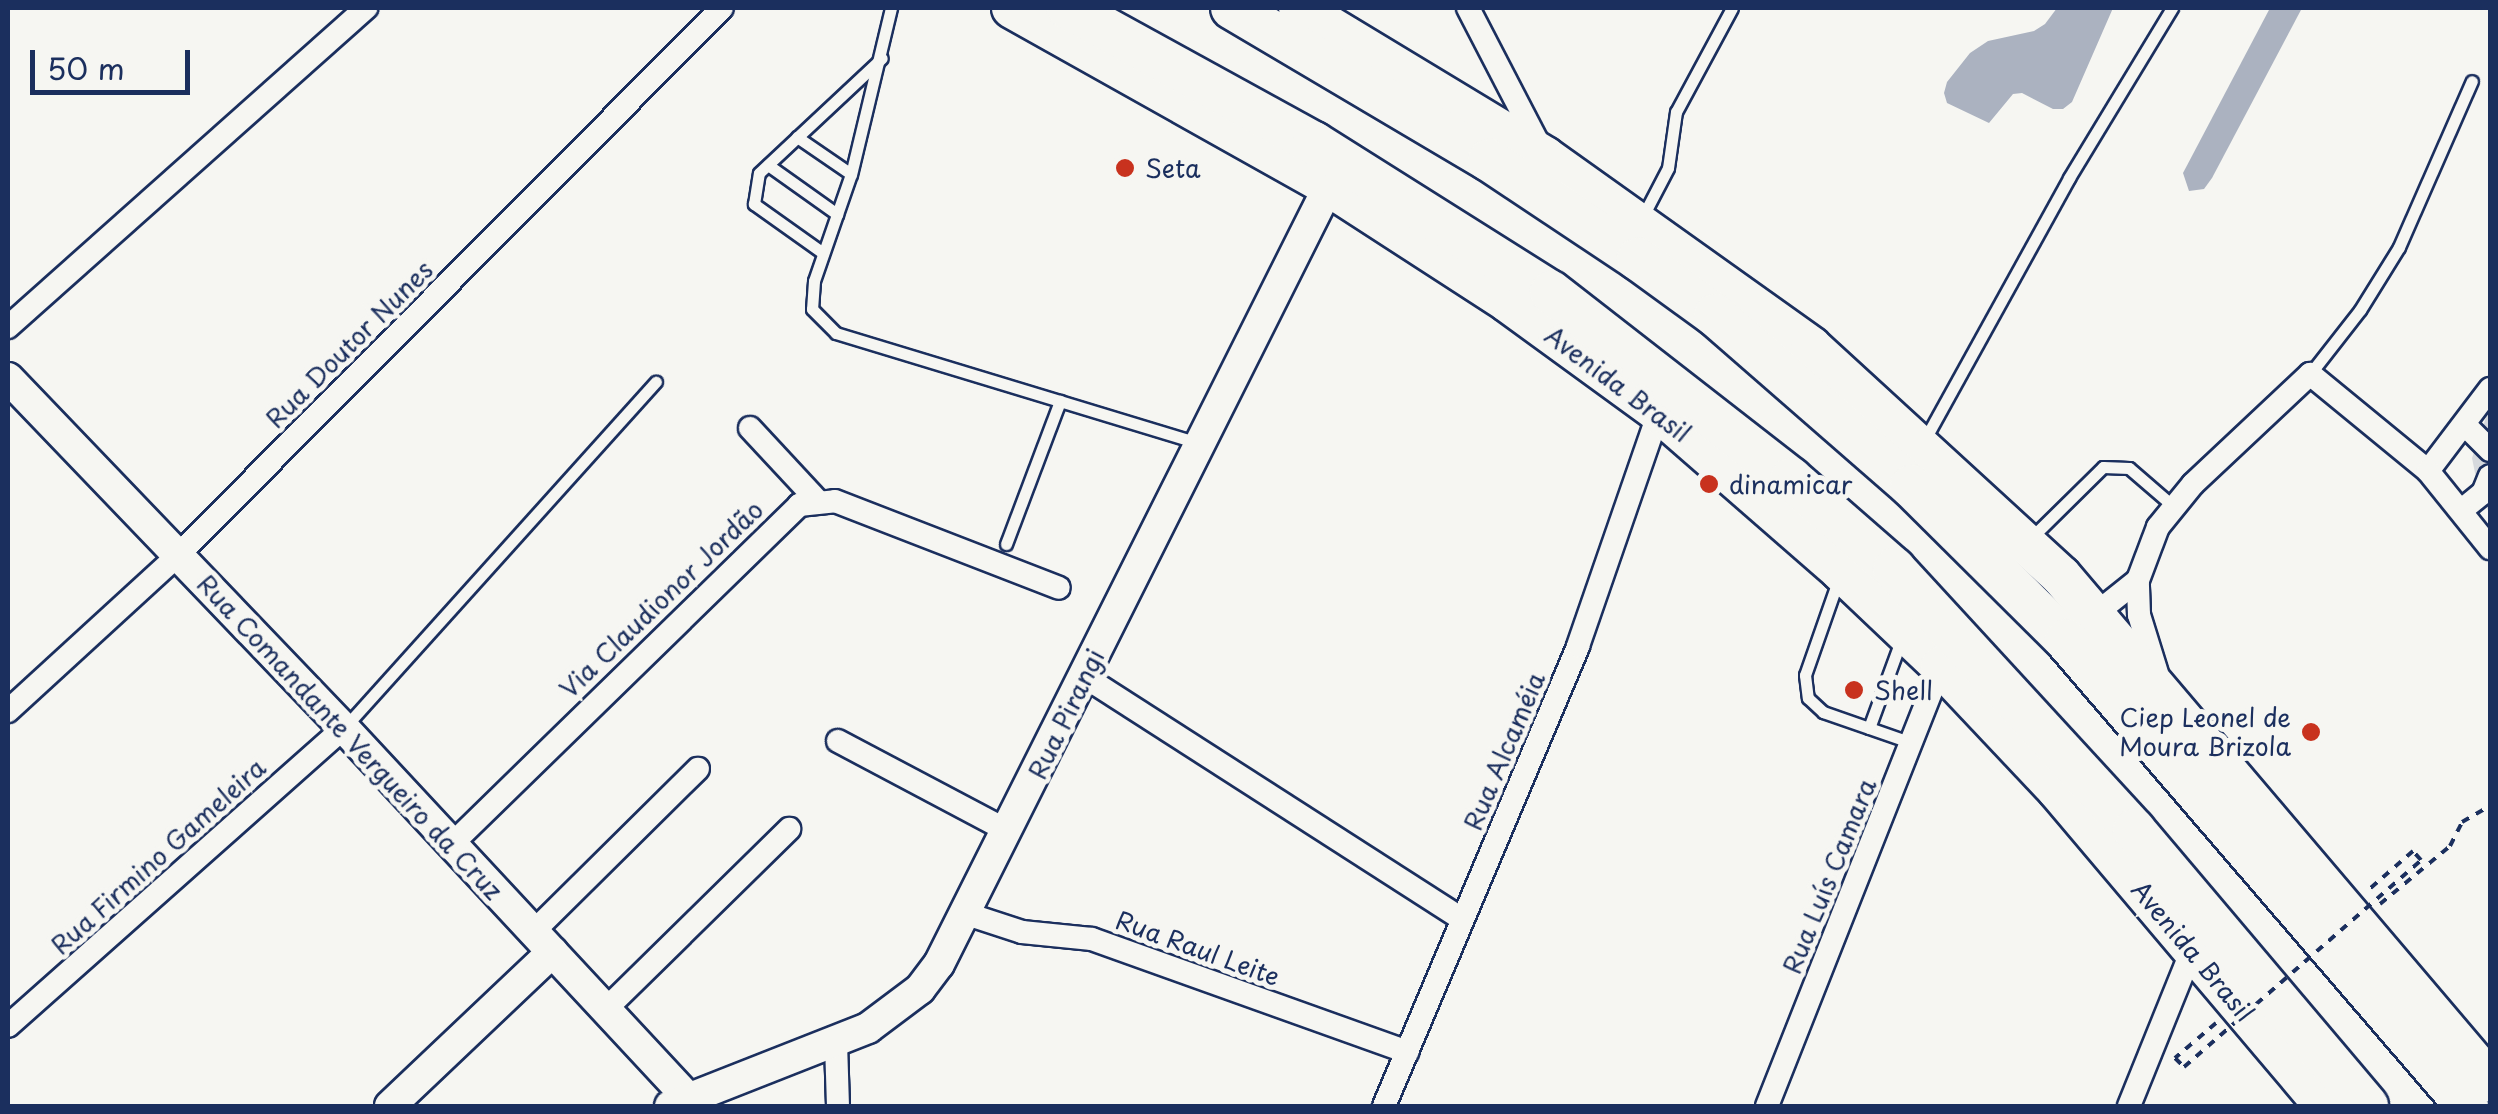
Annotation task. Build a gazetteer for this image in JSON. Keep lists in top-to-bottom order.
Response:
{
  "streets": {
    "highway": ["Avenida Brasil"],
    "street": [
      "Rua Doutor Nunes",
      "Via Claudionor Jordão",
      "Rua Pirangi",
      "Rua Comandante Vergueiro da Cruz",
      "Rua Alcaméia",
      "Rua Firmino Gameleira",
      "Rua Luís Camara",
      "Rua Raul Leite"
    ]
  },
  "crossings": [
    ["Rua Doutor Nunes", "Rua Comandante Vergueiro da Cruz"],
    ["Avenida Brasil", "Rua Pirangi"],
    ["Avenida Brasil", "Rua Alcaméia"],
    ["Avenida Brasil", "Rua Luís Camara"],
    ["Via Claudionor Jordão", "Rua Comandante Vergueiro da Cruz"],
    ["Rua Pirangi", "Rua Comandante Vergueiro da Cruz"],
    ["Rua Pirangi", "Rua Raul Leite"],
    ["Rua Comandante Vergueiro da Cruz", "Rua Firmino Gameleira"],
    ["Rua Alcaméia", "Rua Raul Leite"]
  ],
  "places": [
    "Seta",
    "dinamicar",
    "Shell",
    "Ciep Leonel de Moura Brizola"
  ],
  "scale_bar": "50 m"
}
